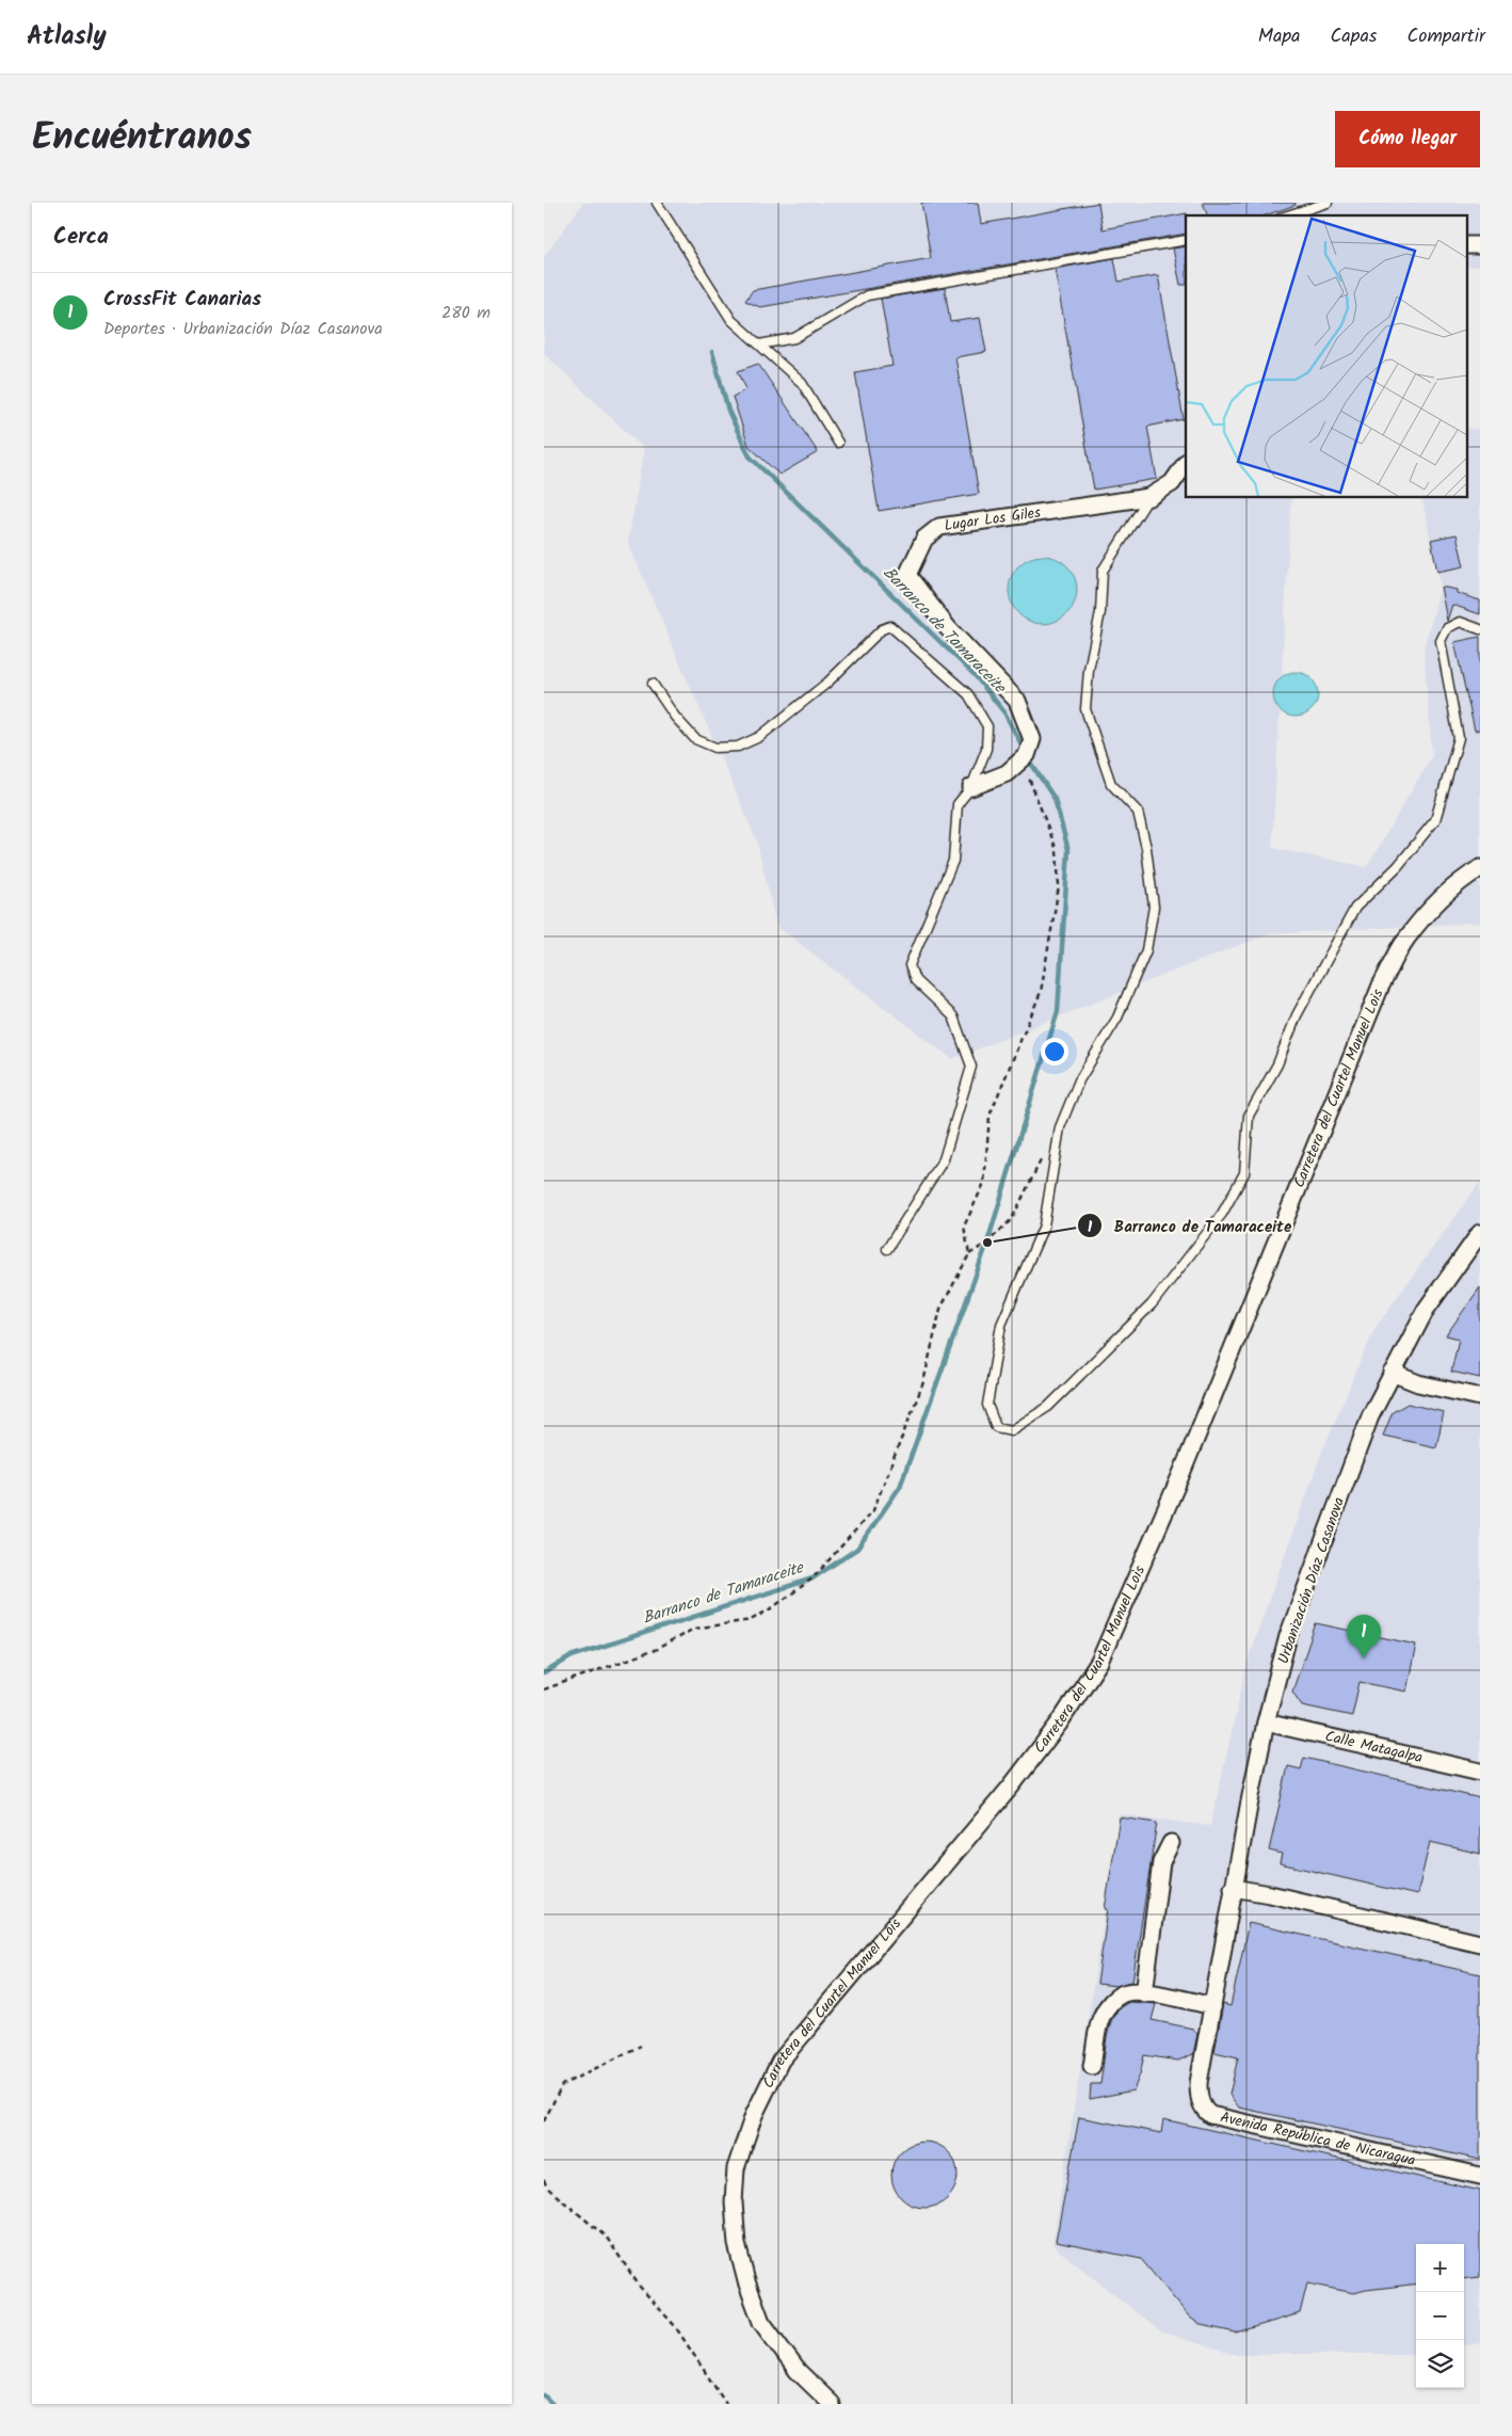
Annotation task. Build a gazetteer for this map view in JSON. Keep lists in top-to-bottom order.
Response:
{
  "streets": {
    "street": [
      "Lugar Los Giles",
      "Carretera del Cuartel Manuel Lois",
      "Urbanización Díaz Casanova",
      "Calle Matagalpa",
      "Avenida República de Nicaragua"
    ]
  },
  "crossings": [
    ["Urbanización Díaz Casanova", "Calle Matagalpa"],
    ["Urbanización Díaz Casanova", "Avenida República de Nicaragua"]
  ],
  "water": ["Barranco de Tamaraceite"],
  "places": ["Barranco de Tamaraceite"],
  "page": {
    "header": "Atlasly",
    "nav": ["Mapa", "Capas", "Compartir"],
    "title": "Encuéntranos",
    "buttons": "Cómo llegar",
    "heading": "Cerca",
    "list": [
      {
        "mark": "1",
        "name": "CrossFit Canarias",
        "note": "Deportes · Urbanización Díaz Casanova",
        "value": "280 m"
      }
    ],
    "pins": "1",
    "map_buttons": ["+", "−"]
  }
}
